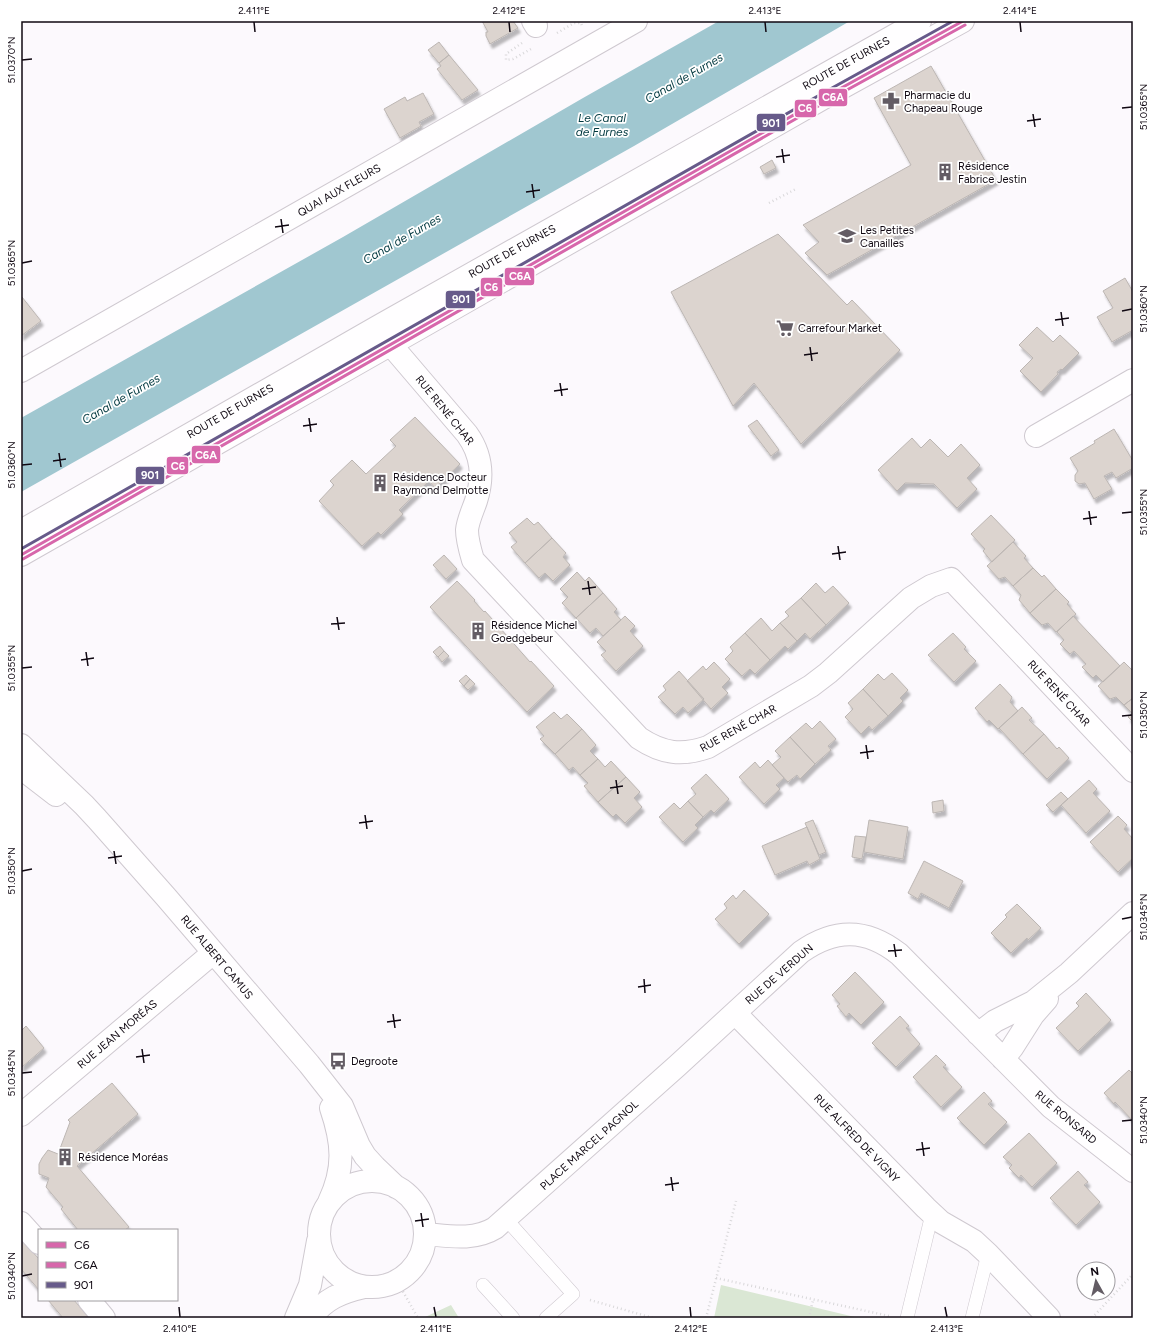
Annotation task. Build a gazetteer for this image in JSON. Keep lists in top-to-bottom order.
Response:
{
  "streets": {
    "street": [
      "ROUTE DE FURNES",
      "QUAI AUX FLEURS",
      "RUE RENÉ CHAR",
      "RUE ALBERT CAMUS",
      "RUE DE VERDUN",
      "RUE JEAN MORÉAS",
      "RUE RONSARD",
      "RUE ALFRED DE VIGNY",
      "PLACE MARCEL PAGNOL"
    ]
  },
  "crossings": [
    ["ROUTE DE FURNES", "RUE RENÉ CHAR"],
    ["RUE ALBERT CAMUS", "RUE JEAN MORÉAS"],
    ["RUE ALBERT CAMUS", "PLACE MARCEL PAGNOL"],
    ["RUE DE VERDUN", "RUE RONSARD"],
    ["RUE DE VERDUN", "RUE ALFRED DE VIGNY"],
    ["RUE DE VERDUN", "PLACE MARCEL PAGNOL"],
    ["RUE ALFRED DE VIGNY", "PLACE MARCEL PAGNOL"]
  ],
  "water": ["Canal de Furnes", "Le Canal de Furnes"],
  "places": {
    "pharmacy": ["Pharmacie du Chapeau Rouge"],
    "building": [
      "Résidence Fabrice Jestin",
      "Résidence Docteur Raymond Delmotte",
      "Résidence Michel Goedgebeur",
      "Résidence Moréas"
    ],
    "school or university": ["Les Petites Canailles"],
    "supermarket": ["Carrefour Market"],
    "bus stop": ["Degroote"]
  },
  "lines": ["transit line C6", "transit line 901", "transit line C6A"],
  "legend": ["C6", "C6A", "901"],
  "north": "top",
  "coordinates": [
    "2.411°E",
    "2.412°E",
    "2.413°E",
    "2.414°E",
    "51.0370°N",
    "51.0365°N",
    "51.0360°N",
    "51.0355°N",
    "51.0350°N",
    "51.0345°N",
    "51.0340°N",
    "2.410°E"
  ]
}
